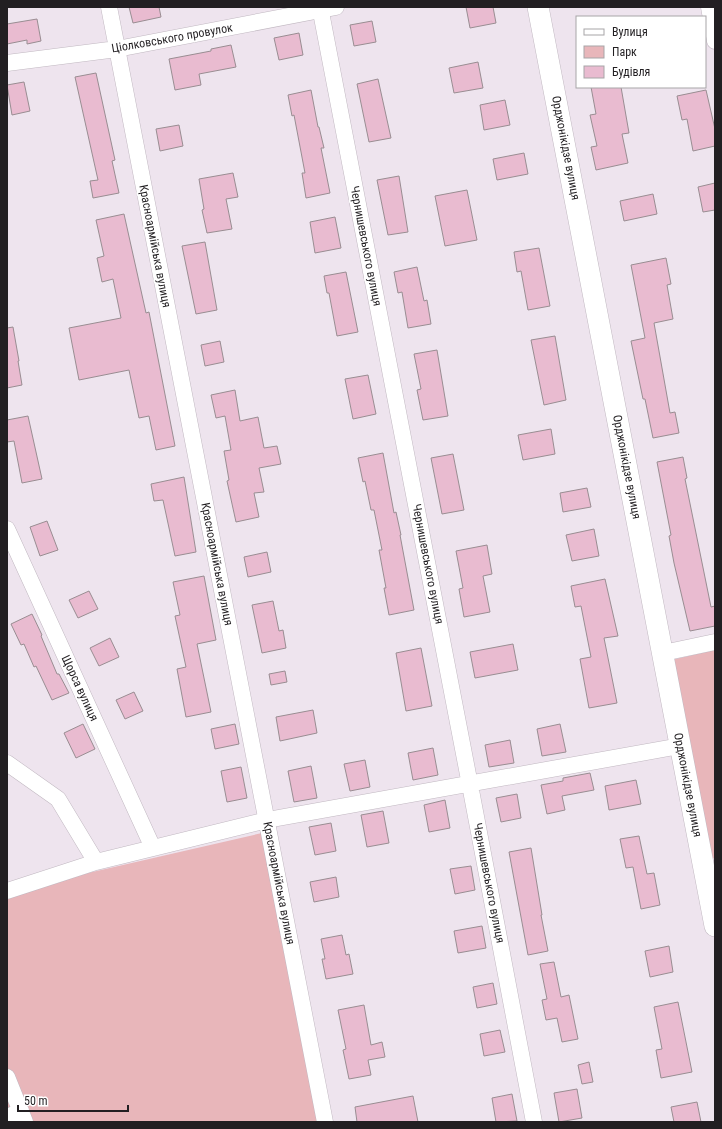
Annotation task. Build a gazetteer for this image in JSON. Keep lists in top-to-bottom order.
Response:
{
  "streets": {
    "main road": ["Орджонікідзе вулиця"],
    "street": [
      "Ціолковського провулок",
      "Красноармійська вулиця",
      "Чернишевського вулиця",
      "Щорса вулиця"
    ]
  },
  "crossings": [
    ["Ціолковського провулок", "Красноармійська вулиця"],
    ["Ціолковського провулок", "Чернишевського вулиця"]
  ],
  "legend": ["Вулиця", "Парк", "Будівля"],
  "scale_bar": "50 m"
}
